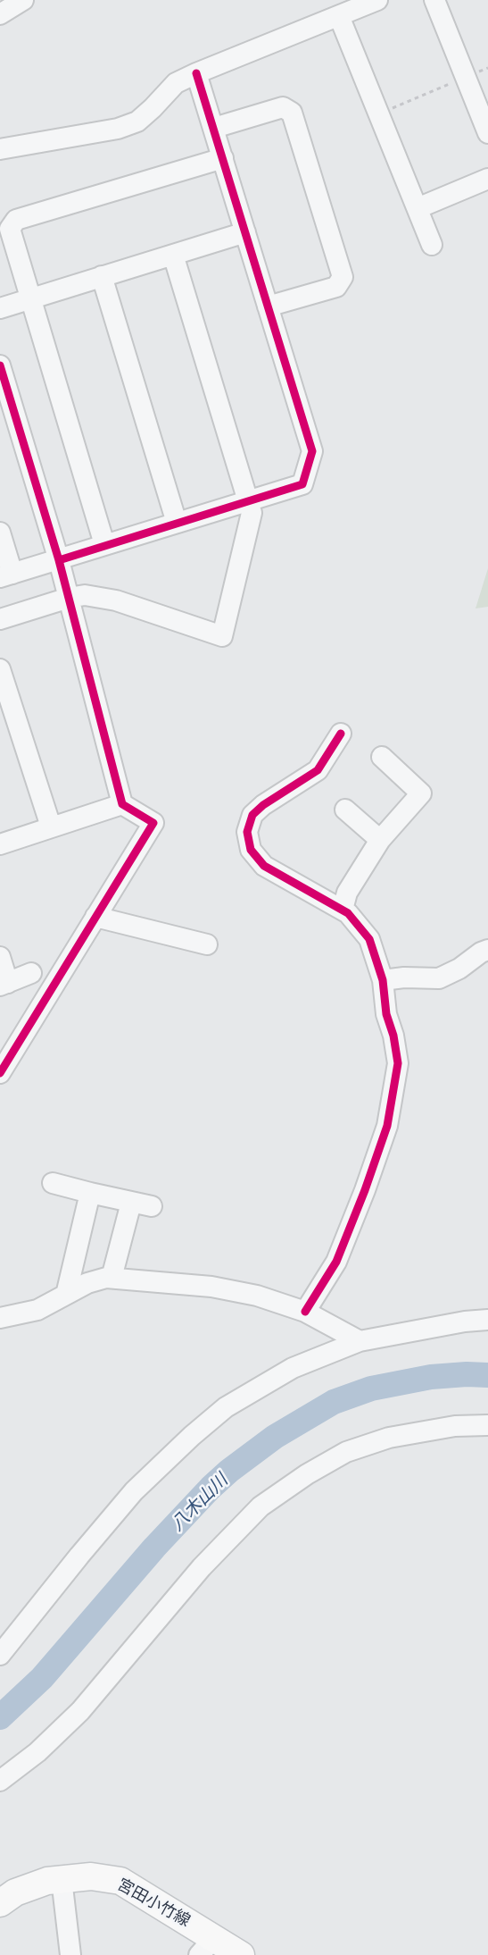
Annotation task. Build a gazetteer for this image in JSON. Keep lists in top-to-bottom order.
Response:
{
  "streets": {
    "main road": ["宮田小竹線"]
  },
  "water": ["八木山川"]
}
